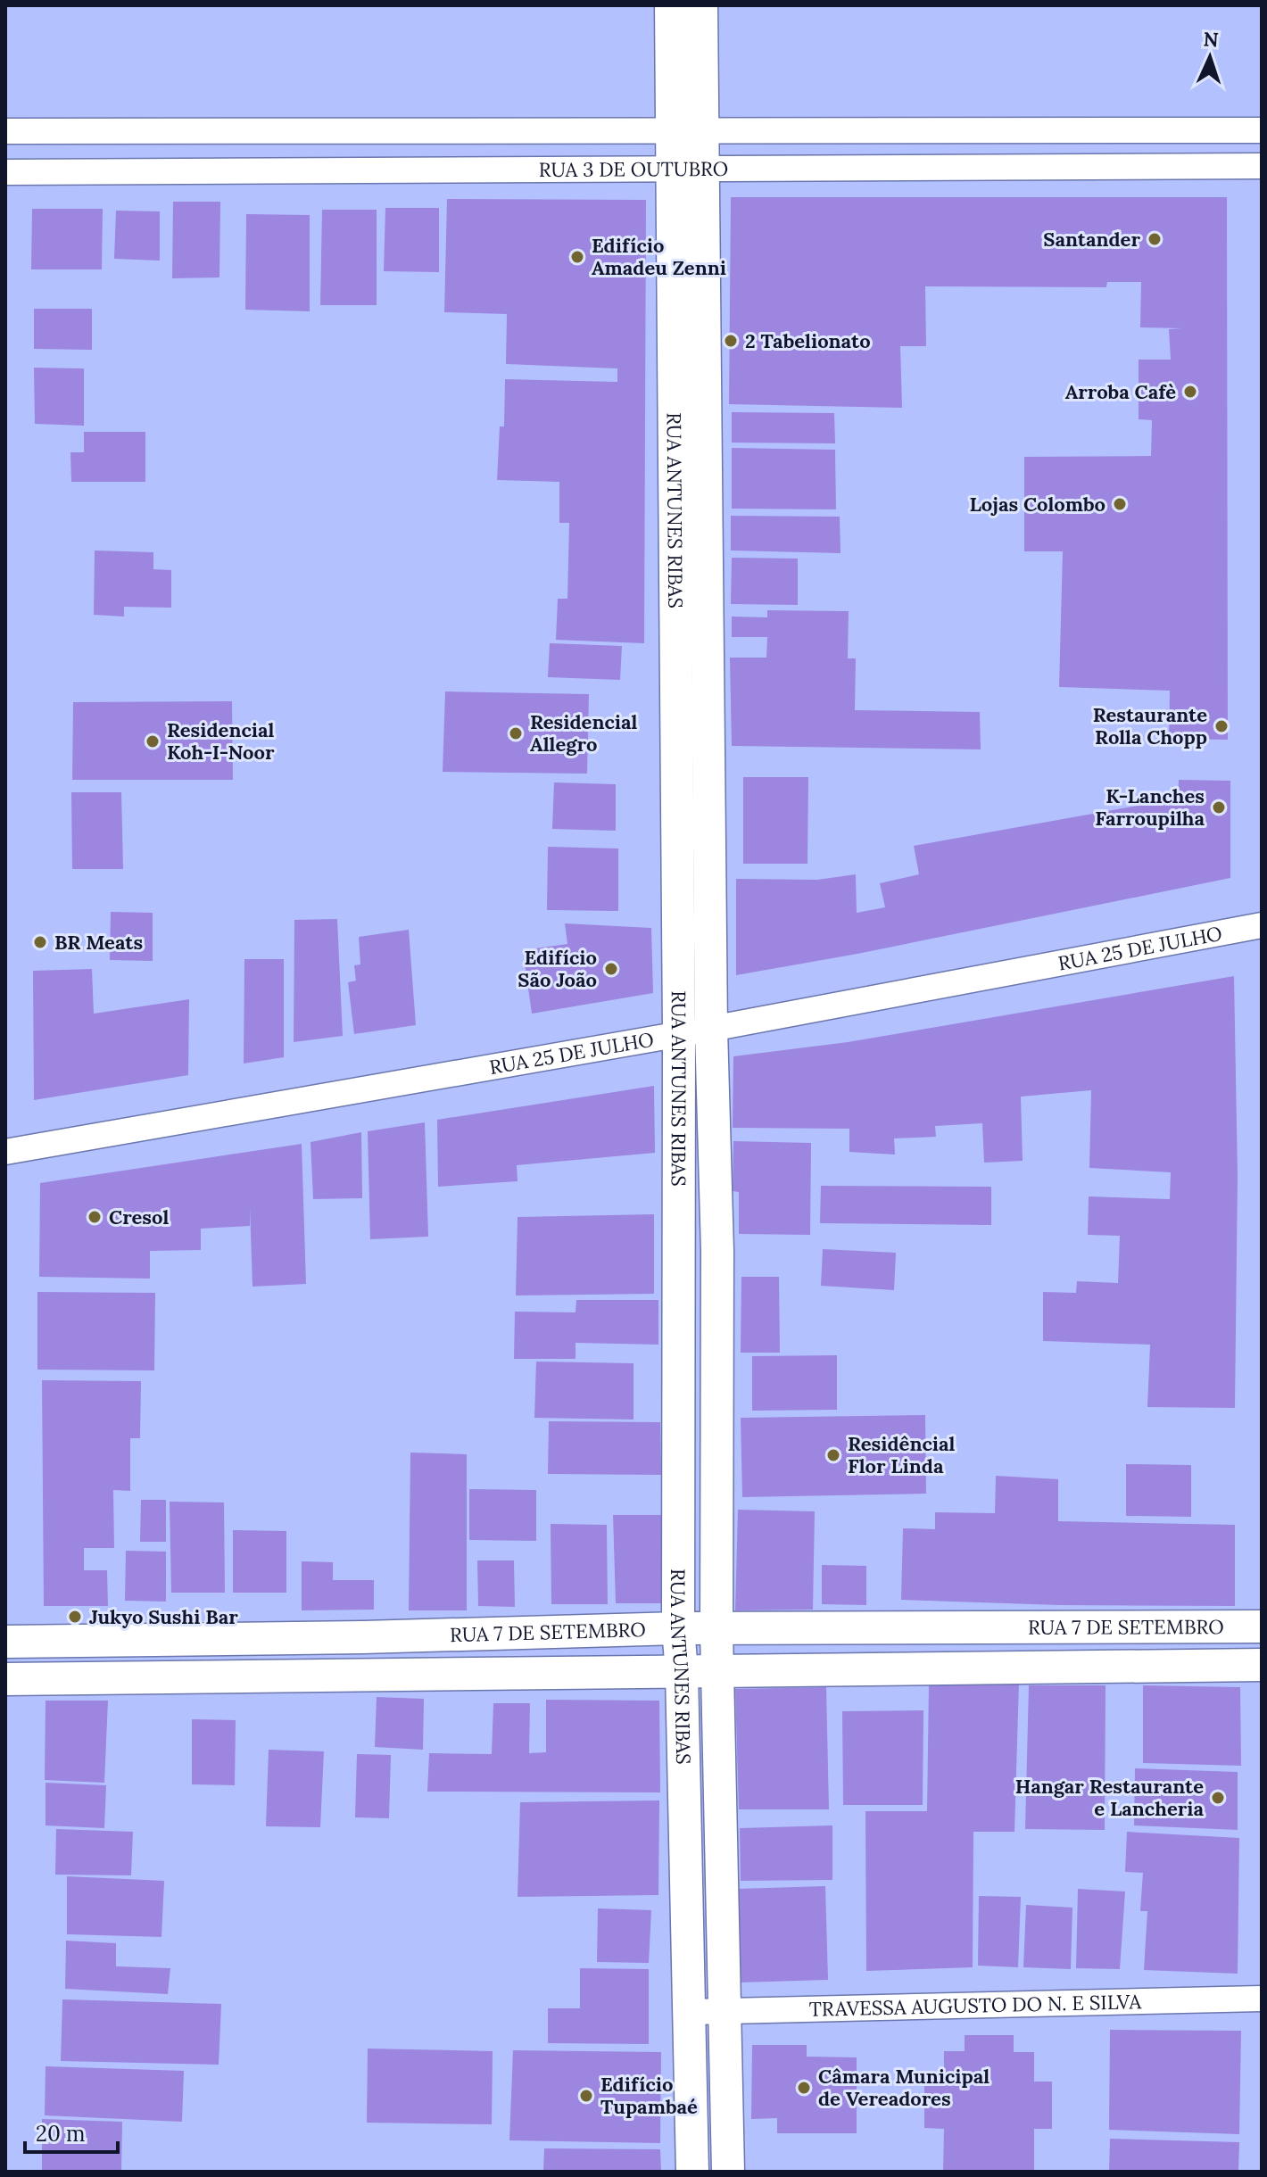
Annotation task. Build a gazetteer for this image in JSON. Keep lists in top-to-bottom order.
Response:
{
  "streets": {
    "street": [
      "RUA 3 DE OUTUBRO",
      "RUA ANTUNES RIBAS",
      "RUA 25 DE JULHO",
      "RUA 7 DE SETEMBRO",
      "TRAVESSA AUGUSTO DO N. E SILVA"
    ]
  },
  "crossings": [
    ["RUA 3 DE OUTUBRO", "RUA ANTUNES RIBAS"],
    ["RUA ANTUNES RIBAS", "RUA 25 DE JULHO"],
    ["RUA ANTUNES RIBAS", "RUA 7 DE SETEMBRO"],
    ["RUA ANTUNES RIBAS", "TRAVESSA AUGUSTO DO N. E SILVA"]
  ],
  "places": [
    "Santander",
    "Edifício Amadeu Zenni",
    "2 Tabelionato",
    "Arroba Cafè",
    "Lojas Colombo",
    "Restaurante Rolla Chopp",
    "Residencial Allegro",
    "Residencial Koh-I-Noor",
    "K-Lanches Farroupilha",
    "BR Meats",
    "Edifício São João",
    "Cresol",
    "Residêncial Flor Linda",
    "Jukyo Sushi Bar",
    "Hangar Restaurante e Lancheria",
    "Câmara Municipal de Vereadores",
    "Edifício Tupambaé"
  ],
  "scale_bar": "20 m",
  "north": "top"
}
